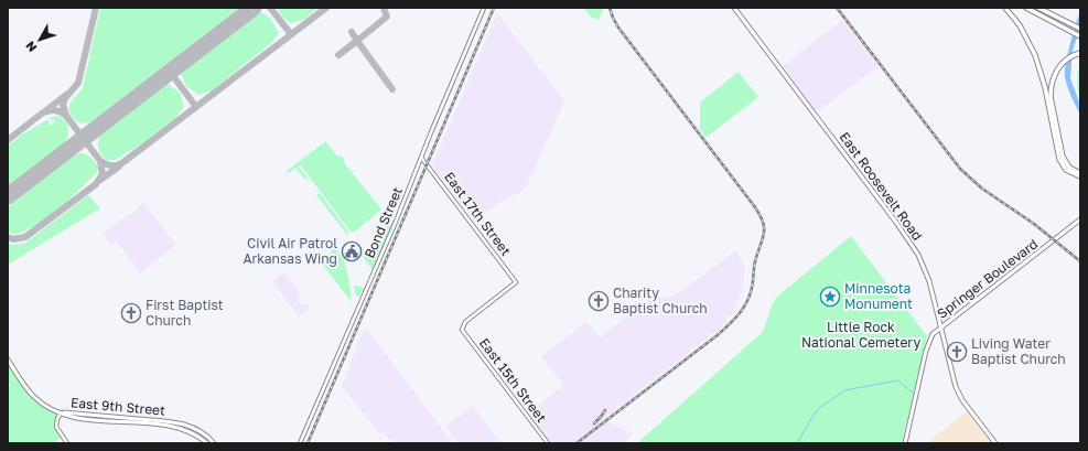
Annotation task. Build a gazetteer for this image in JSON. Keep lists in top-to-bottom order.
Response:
{
  "streets": {
    "main road": ["East Roosevelt Road", "Springer Boulevard", "East 9th Street"],
    "street": ["East 17th Street", "Bond Street", "East 15th Street"]
  },
  "crossings": [
    ["East Roosevelt Road", "Springer Boulevard"],
    ["East 17th Street", "Bond Street"],
    ["East 17th Street", "East 15th Street"]
  ],
  "parks": ["Little Rock National Cemetery"],
  "places": {
    "public building": ["Civil Air Patrol Arkansas Wing"],
    "place": ["Minnesota Monument"],
    "church": ["Charity Baptist Church", "First Baptist Church", "Living Water Baptist Church"]
  },
  "north": "bottom left"
}
